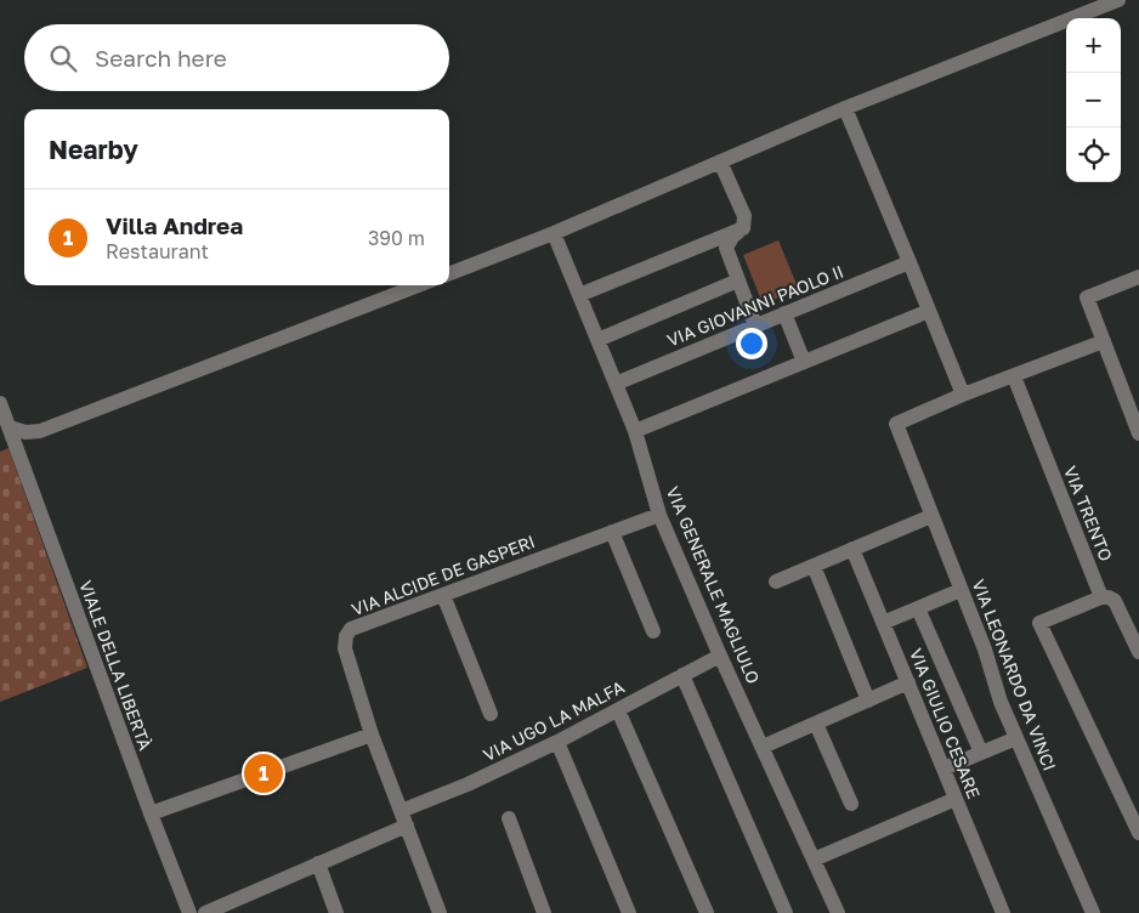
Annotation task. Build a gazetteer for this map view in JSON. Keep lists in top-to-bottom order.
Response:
{
  "streets": {
    "street": [
      "VIA GIOVANNI PAOLO II",
      "VIA TRENTO",
      "VIA ALCIDE DE GASPERI",
      "VIA GENERALE MAGLIULO",
      "VIALE DELLA LIBERTÀ",
      "VIA LEONARDO DA VINCI",
      "VIA UGO LA MALFA",
      "VIA GIULIO CESARE"
    ]
  },
  "crossings": [
    ["VIA GIOVANNI PAOLO II", "VIA GENERALE MAGLIULO"],
    ["VIA ALCIDE DE GASPERI", "VIA GENERALE MAGLIULO"],
    ["VIA ALCIDE DE GASPERI", "VIA UGO LA MALFA"],
    ["VIA GENERALE MAGLIULO", "VIA UGO LA MALFA"]
  ],
  "page": {
    "map_buttons": ["+", "−"],
    "search": "Search here",
    "heading": "Nearby",
    "list": [
      {
        "mark": "1",
        "name": "Villa Andrea",
        "note": "Restaurant",
        "value": "390 m"
      }
    ],
    "pins": "1"
  }
}
